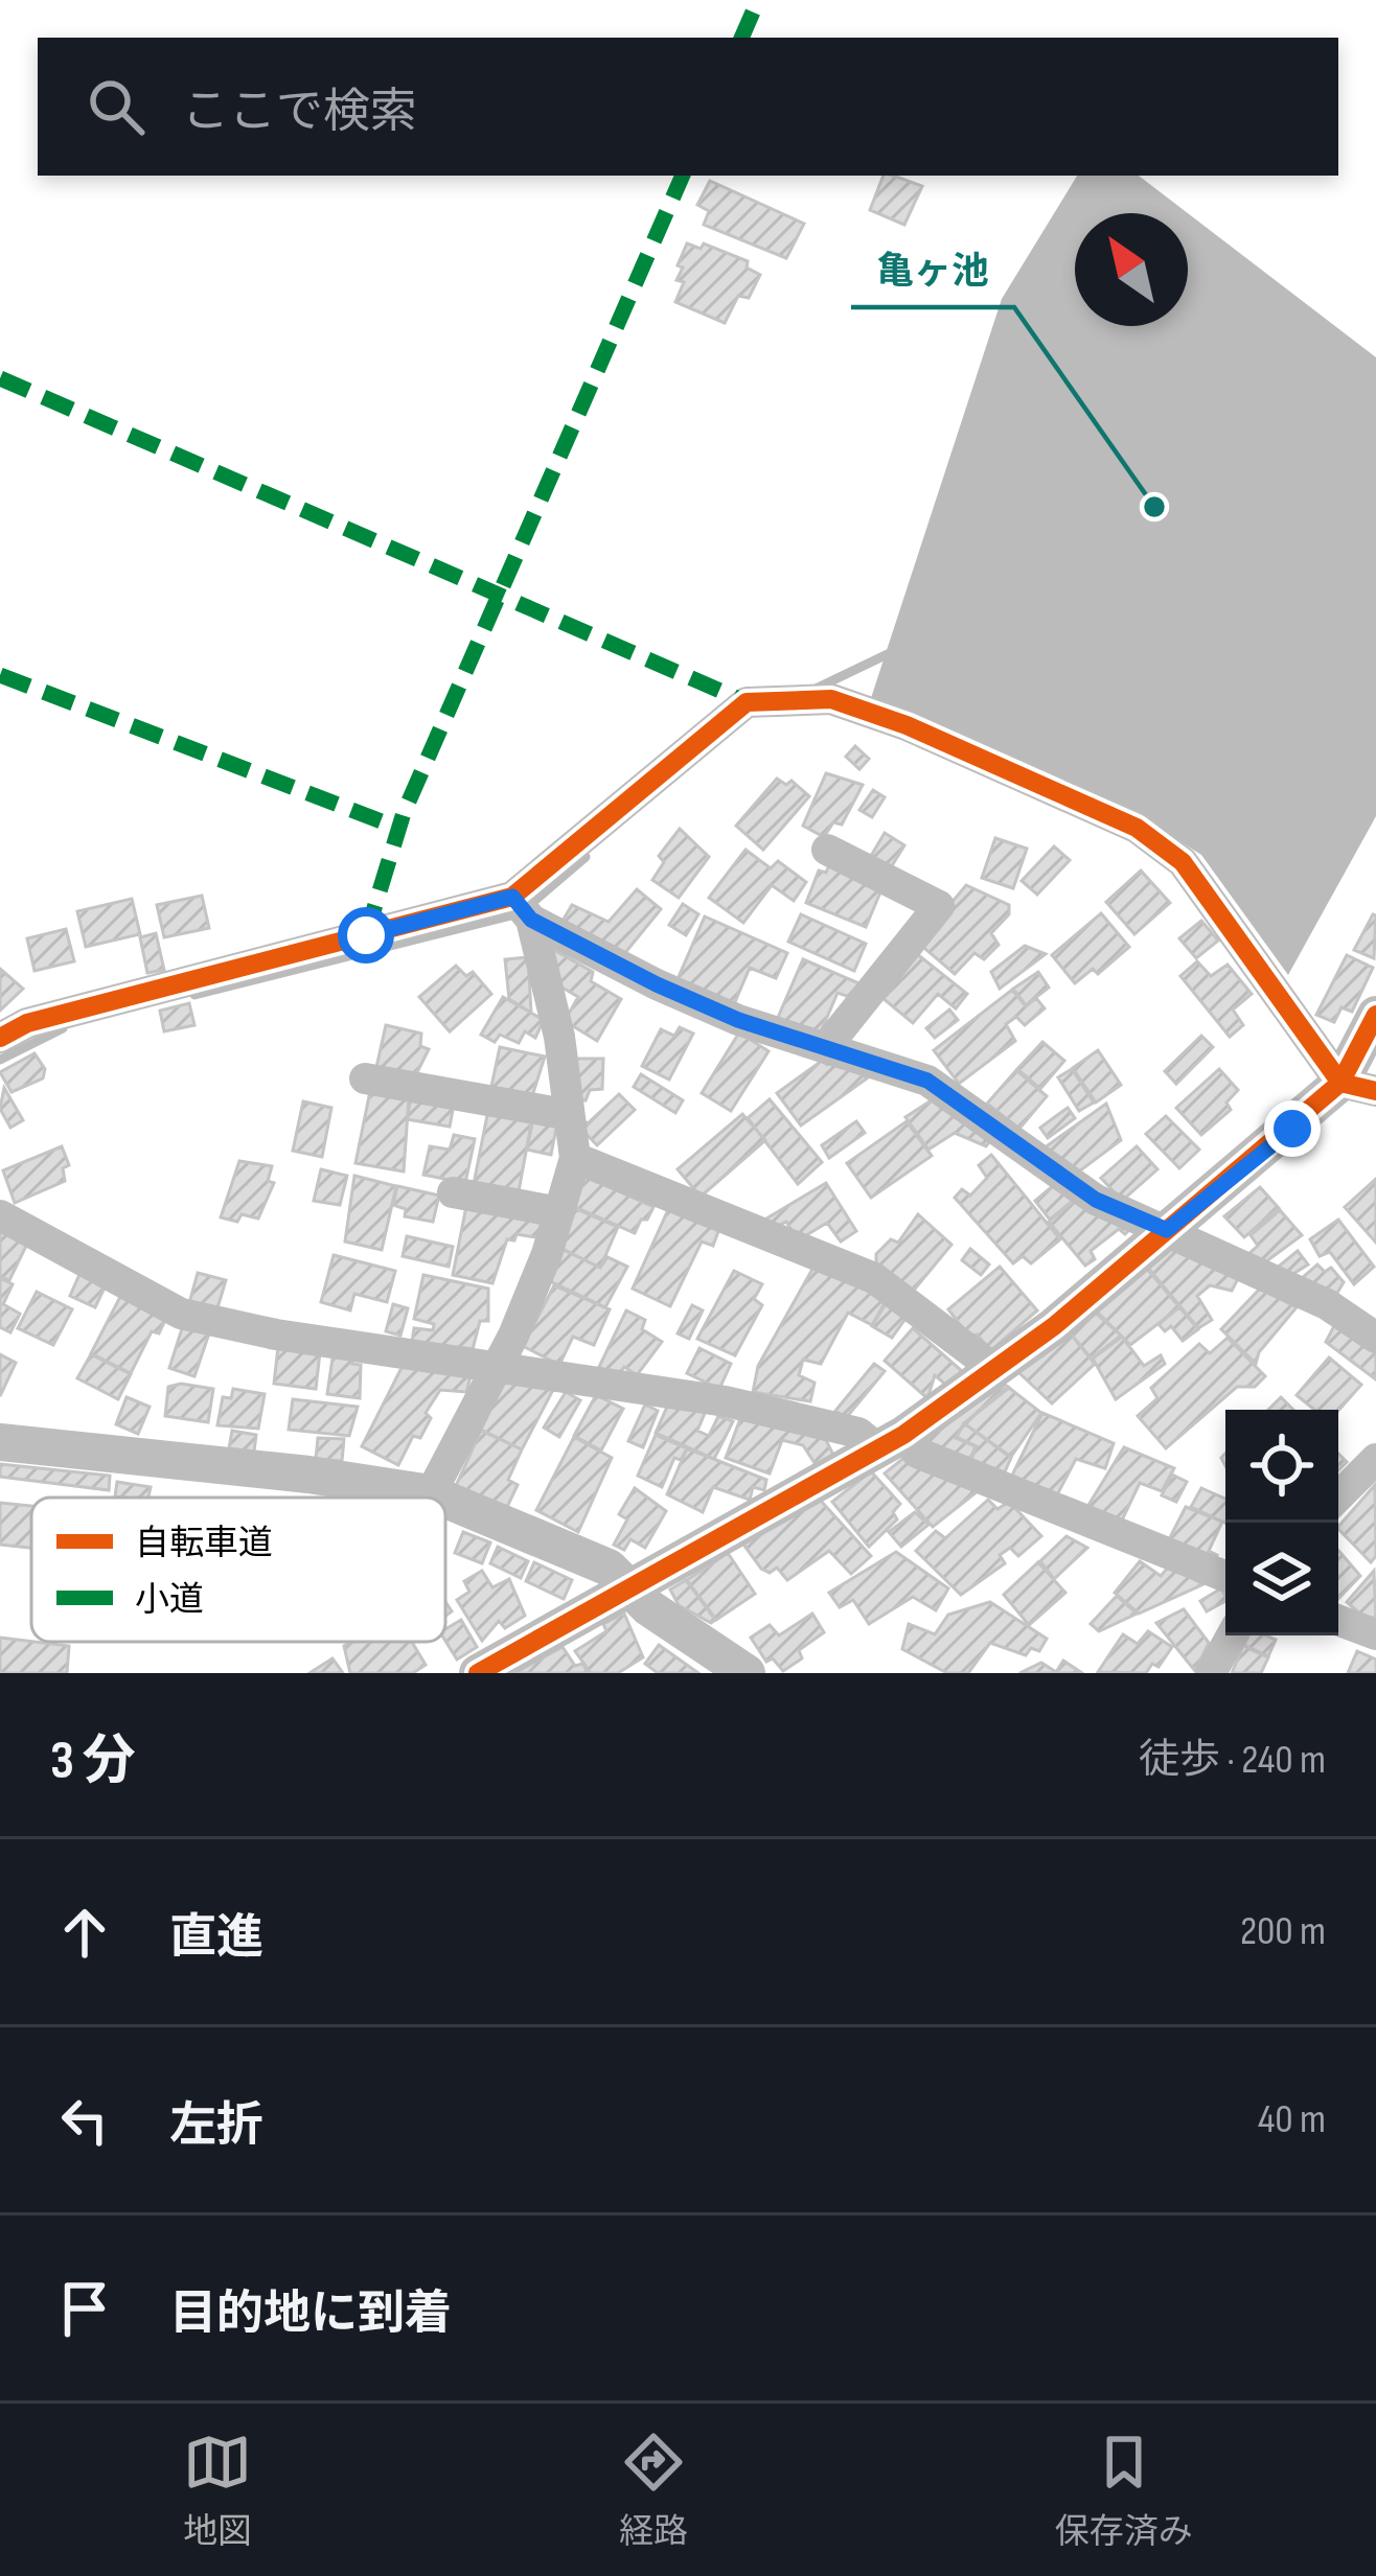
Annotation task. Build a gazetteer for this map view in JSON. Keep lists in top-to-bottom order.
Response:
{
  "places": ["亀ヶ池"],
  "legend": ["自転車道", "小道"],
  "north": "top left",
  "page": {
    "search": "ここで検索",
    "heading": ["3 分", "徒歩 · 240 m"],
    "list": [
      ["直進", "200 m"],
      ["左折", "40 m"],
      "目的地に到着"
    ],
    "nav": ["地図", "経路", "保存済み"]
  }
}
